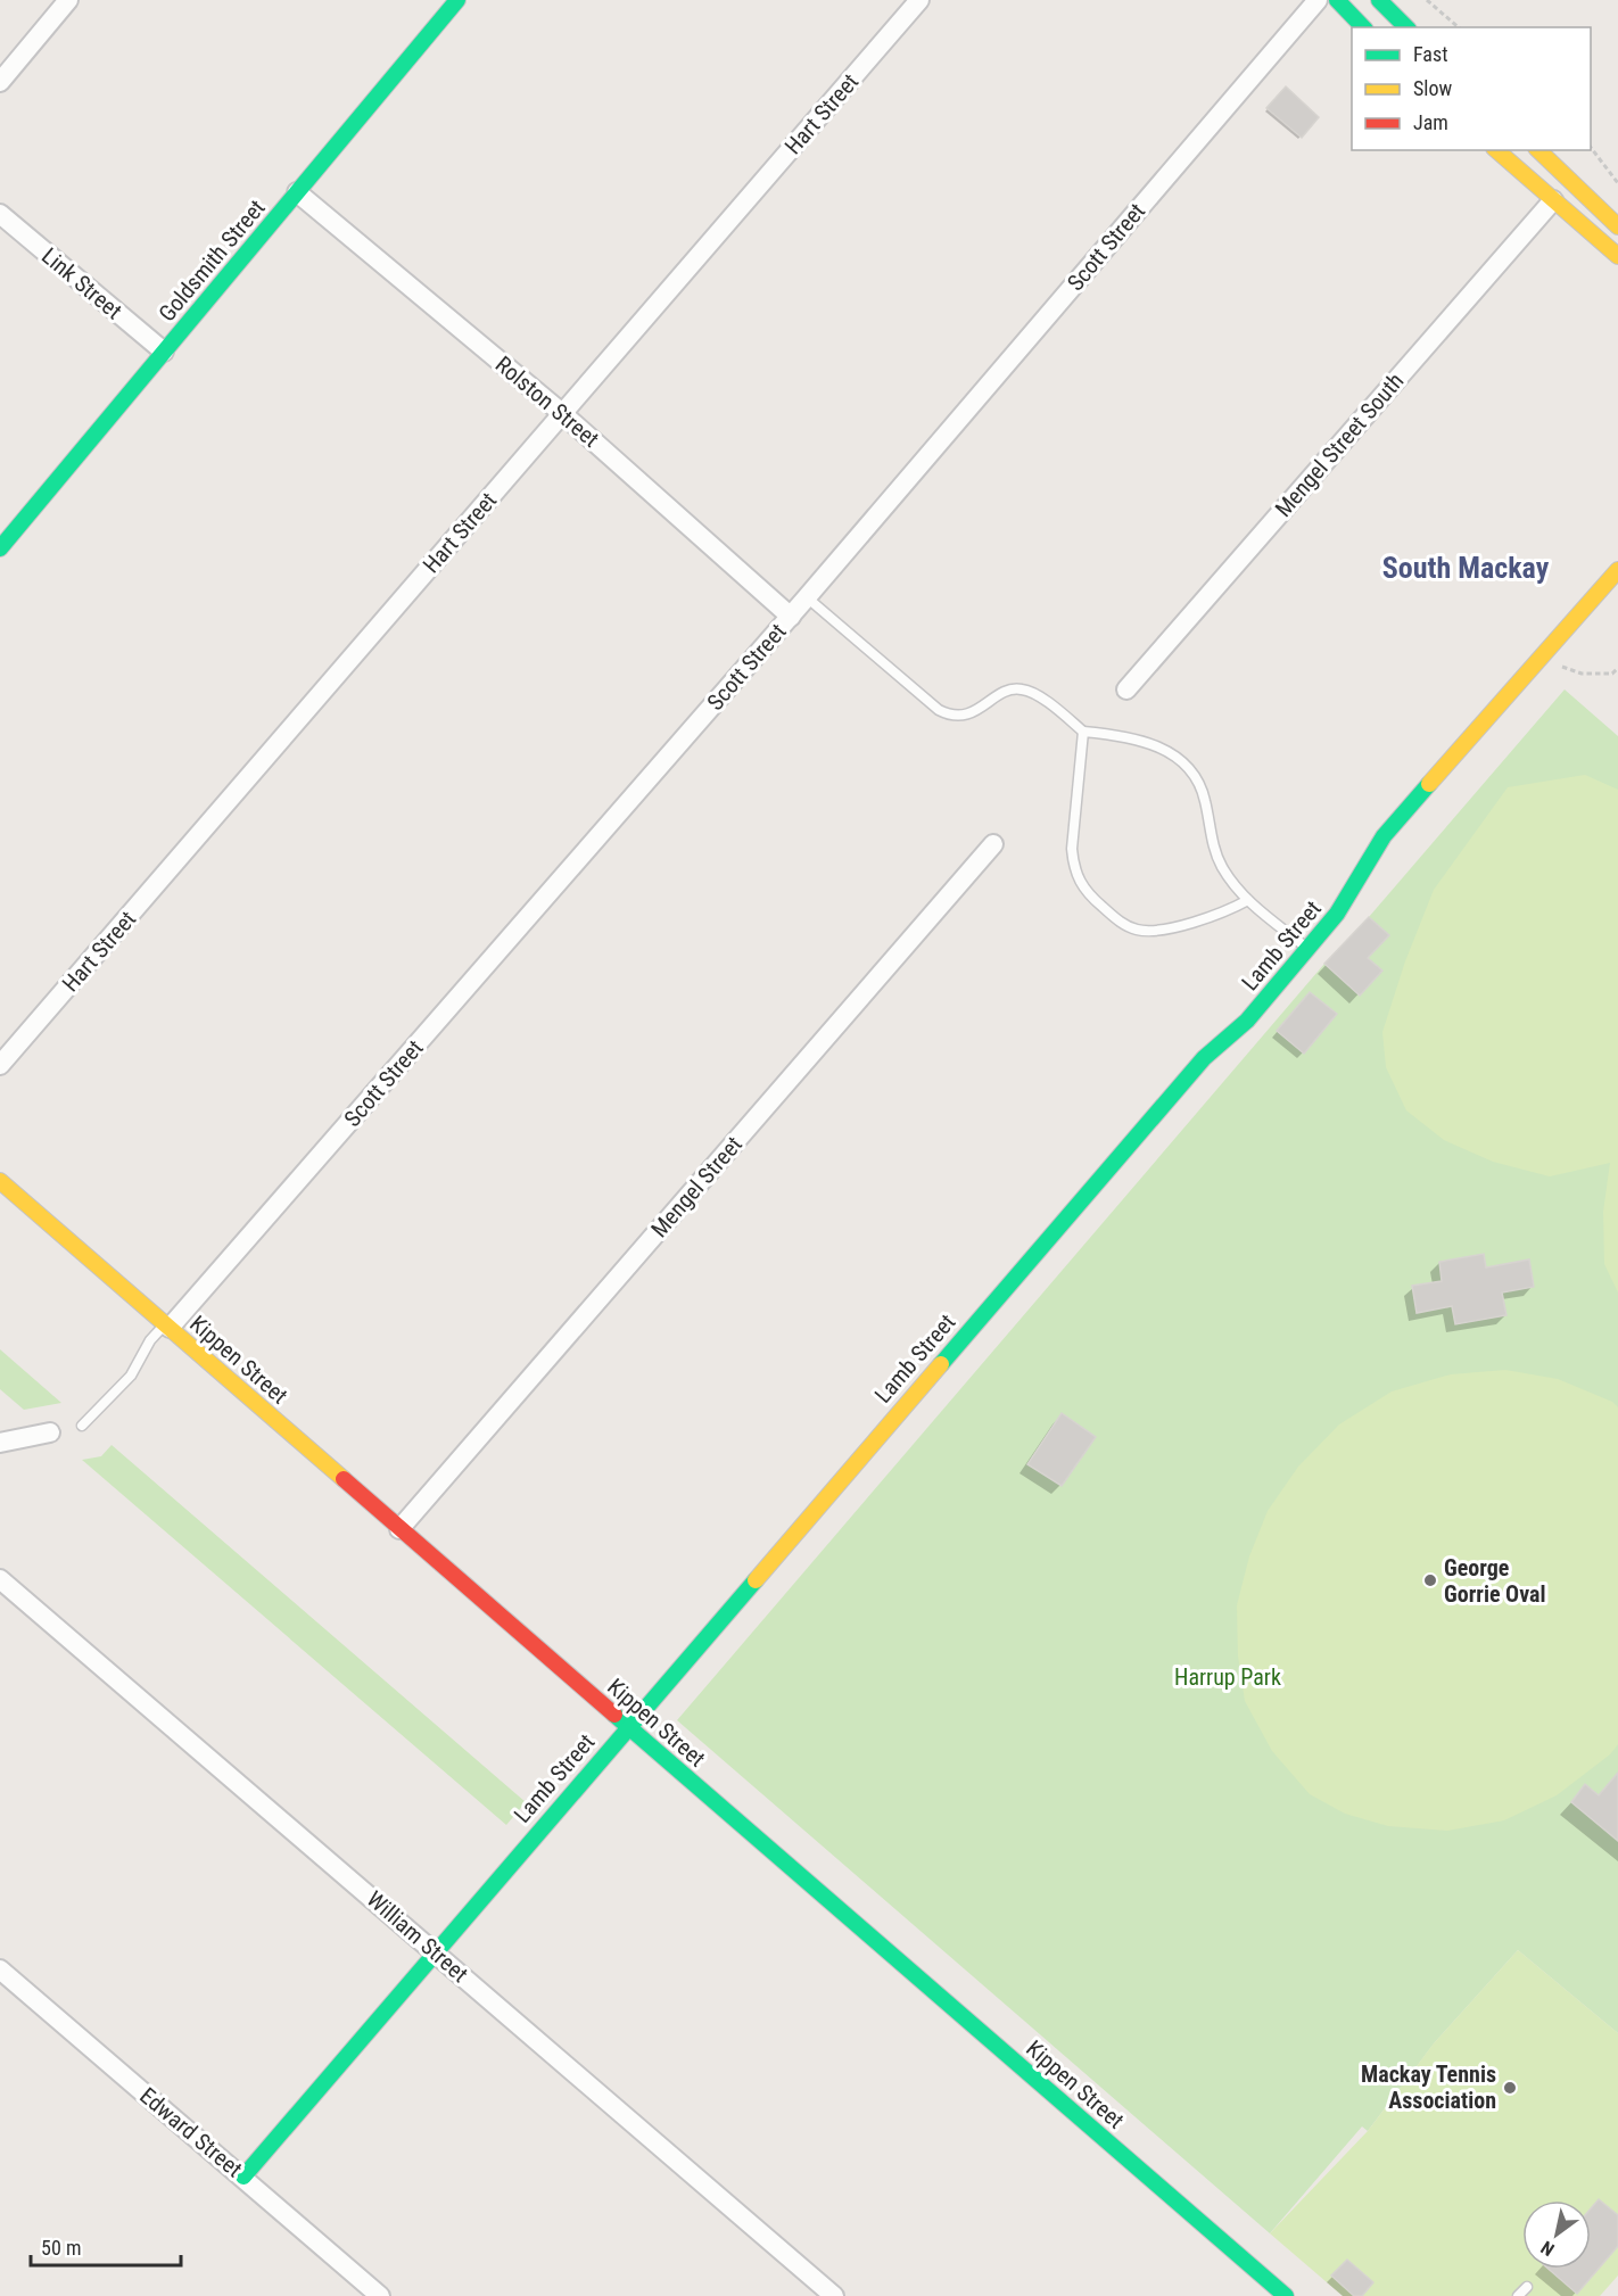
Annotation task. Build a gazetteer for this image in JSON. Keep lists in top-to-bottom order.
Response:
{
  "streets": {
    "street": [
      "Hart Street",
      "Scott Street",
      "Goldsmith Street",
      "Link Street",
      "Rolston Street",
      "Mengel Street South",
      "Lamb Street",
      "Mengel Street",
      "Kippen Street",
      "William Street",
      "Edward Street"
    ]
  },
  "crossings": [
    ["Hart Street", "Rolston Street"],
    ["Scott Street", "Rolston Street"],
    ["Scott Street", "Kippen Street"],
    ["Goldsmith Street", "Link Street"],
    ["Goldsmith Street", "Rolston Street"],
    ["Lamb Street", "Kippen Street"],
    ["Lamb Street", "William Street"],
    ["Lamb Street", "Edward Street"],
    ["Mengel Street", "Kippen Street"]
  ],
  "districts": ["South Mackay"],
  "parks": ["Harrup Park"],
  "places": ["George Gorrie Oval", "Mackay Tennis Association"],
  "legend": ["Fast", "Slow", "Jam"],
  "scale_bar": "50 m",
  "north": "bottom left"
}
